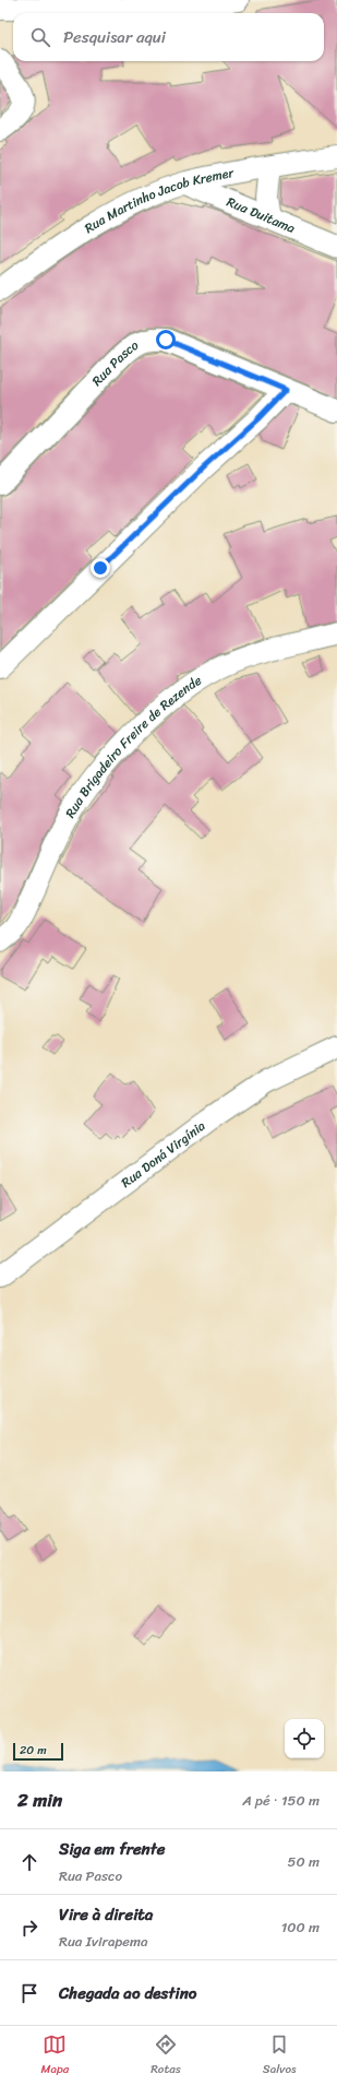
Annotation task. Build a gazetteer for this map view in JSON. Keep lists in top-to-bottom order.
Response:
{
  "streets": {
    "street": [
      "Rua Martinho Jacob Kremer",
      "Rua Duitama",
      "Rua Pasco",
      "Rua Brigadeiro Freire de Rezende",
      "Rua Doná Virgínia"
    ]
  },
  "crossings": [
    ["Rua Martinho Jacob Kremer", "Rua Duitama"]
  ],
  "scale_bar": "20 m",
  "page": {
    "search": "Pesquisar aqui",
    "scale": "20 m",
    "heading": ["2 min", "A pé · 150 m"],
    "list": [
      ["Siga em frente", "Rua Pasco", "50 m"],
      ["Vire à direita", "Rua Ivirapema", "100 m"],
      "Chegada ao destino"
    ],
    "nav": ["Mapa", "Rotas", "Salvos"]
  }
}
